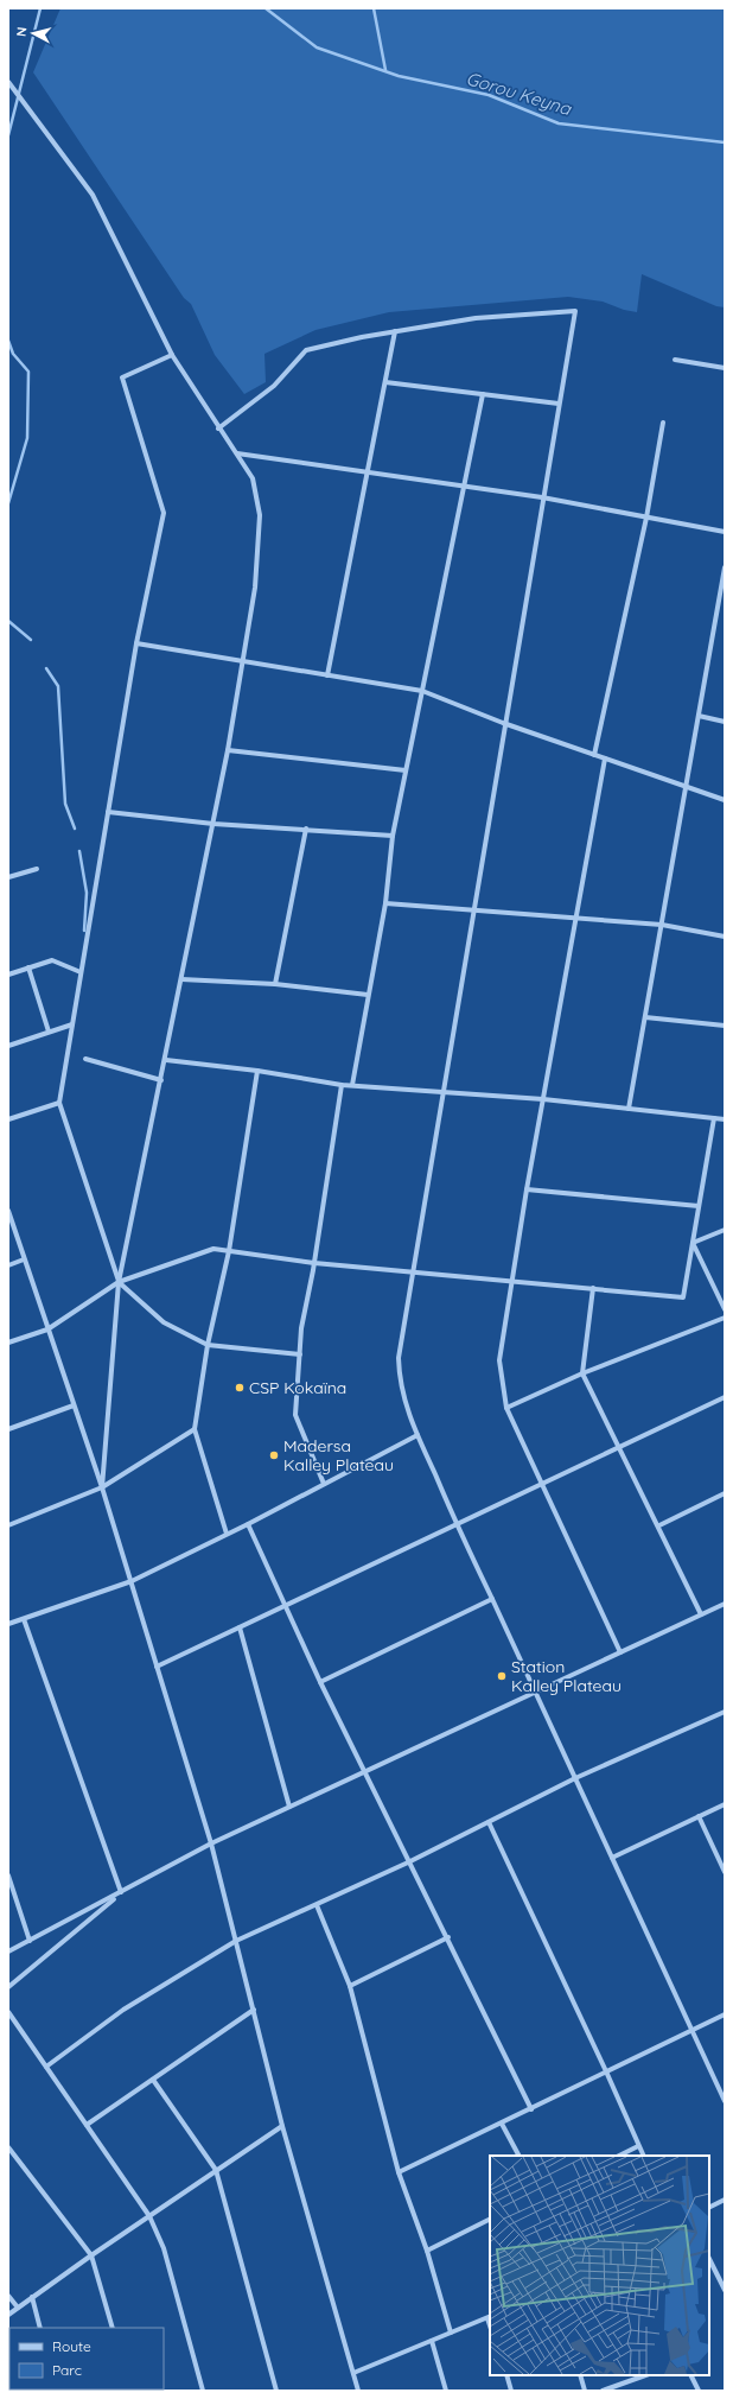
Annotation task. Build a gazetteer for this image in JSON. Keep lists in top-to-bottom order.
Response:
{
  "water": ["Gorou Keyna"],
  "places": ["CSP Kokaïna", "Madersa Kalley Plateau", "Station Kalley Plateau"],
  "legend": ["Route", "Parc"],
  "north": "left"
}
